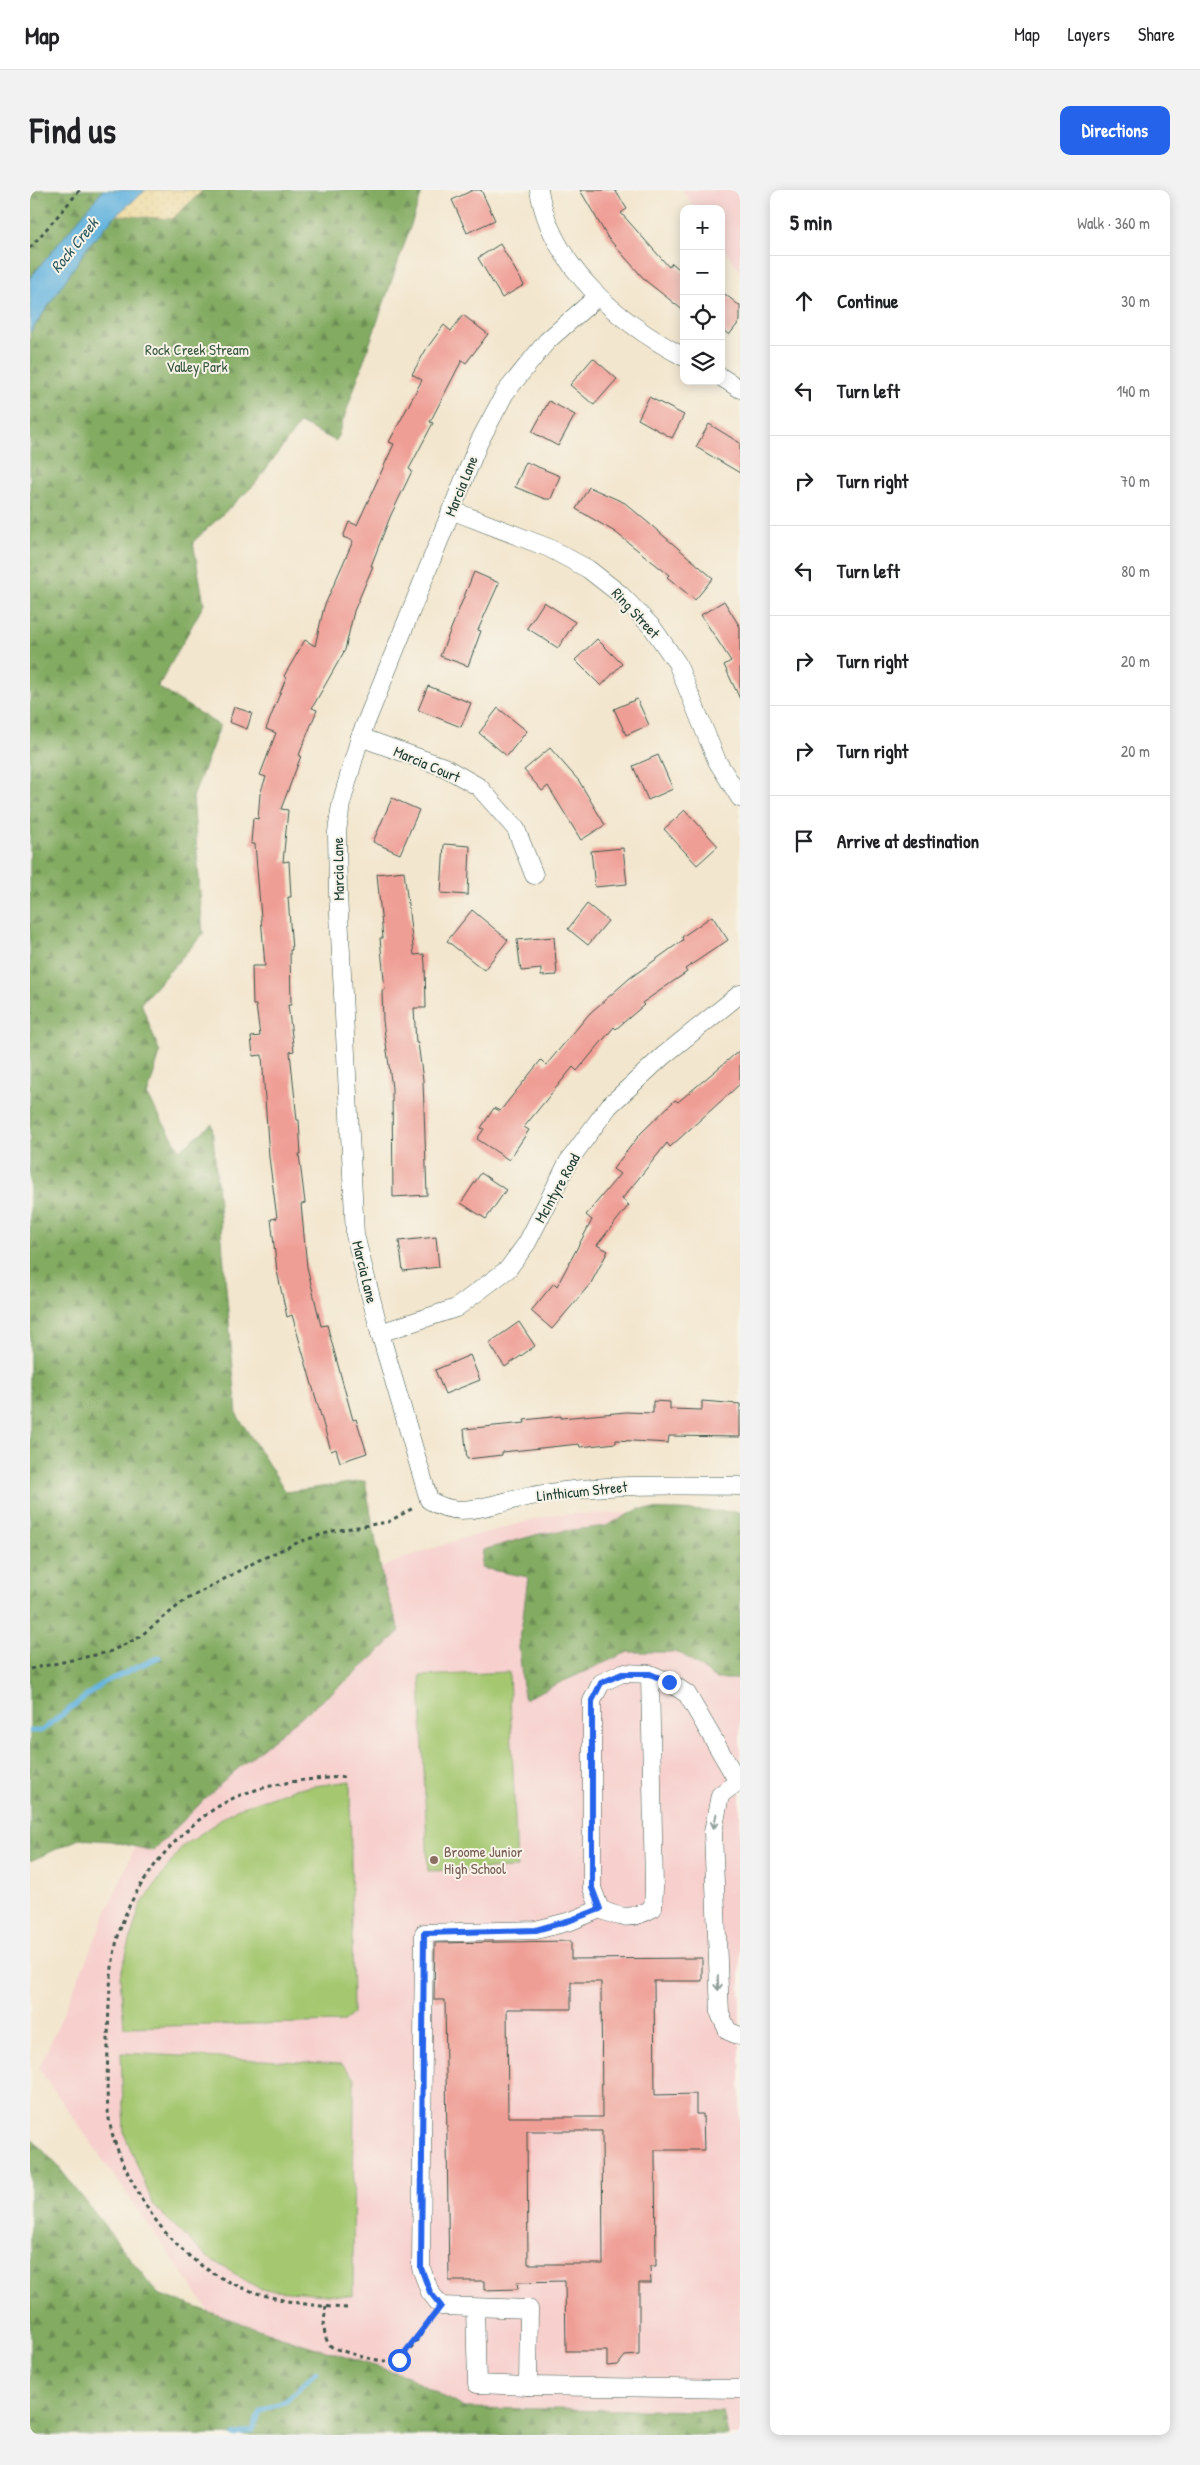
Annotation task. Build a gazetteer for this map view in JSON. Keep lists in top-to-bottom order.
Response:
{
  "streets": {
    "street": [
      "Marcia Lane",
      "Ring Street",
      "Marcia Court",
      "McIntyre Road",
      "Linthicum Street"
    ]
  },
  "crossings": [
    ["Marcia Lane", "Ring Street"],
    ["Marcia Lane", "Marcia Court"],
    ["Marcia Lane", "McIntyre Road"],
    ["Marcia Lane", "Linthicum Street"]
  ],
  "water": ["Rock Creek"],
  "parks": ["Rock Creek Stream Valley Park"],
  "places": ["Broome Junior High School"],
  "page": {
    "header": "Map",
    "nav": ["Map", "Layers", "Share"],
    "buttons": "Directions",
    "title": "Find us",
    "heading": ["5 min", "Walk · 360 m"],
    "map_buttons": ["+", "−"],
    "list": [
      ["Continue", "30 m"],
      ["Turn left", "140 m"],
      ["Turn right", "70 m"],
      ["Turn left", "80 m"],
      ["Turn right", "20 m"],
      ["Turn right", "20 m"],
      "Arrive at destination"
    ]
  }
}
